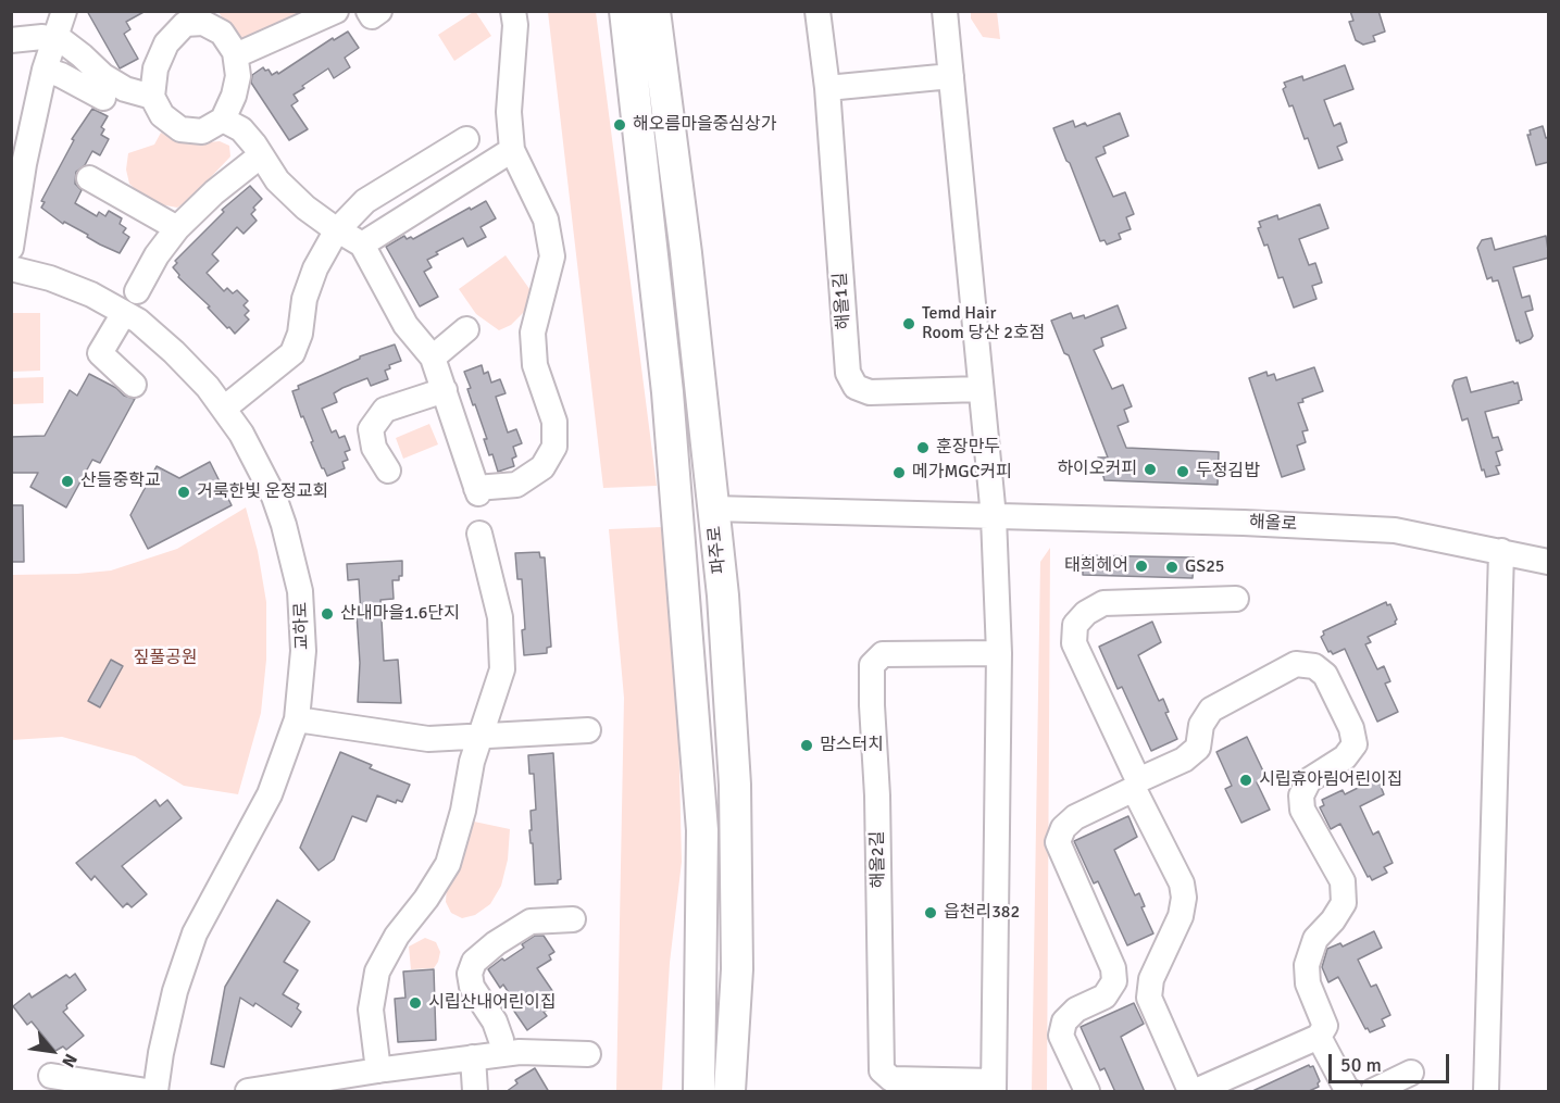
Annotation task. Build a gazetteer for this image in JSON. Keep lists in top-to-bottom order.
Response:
{
  "streets": {
    "main road": ["파주로"],
    "street": [
      "해올1길",
      "해올로",
      "교하로",
      "해올2길"
    ]
  },
  "crossings": [
    ["해올로", "파주로"],
    ["해올로", "해올2길"]
  ],
  "parks": ["짚풀공원"],
  "places": [
    "해오름마을중심상가",
    "Temd Hair Room 당산 2호점",
    "훈장만두",
    "하이오커피",
    "두정김밥",
    "메가MGC커피",
    "산들중학교",
    "거룩한빛 운정교회",
    "태희헤어",
    "GS25",
    "산내마을1.6단지",
    "맘스터치",
    "시립휴아림어린이집",
    "읍천리382",
    "시립산내어린이집"
  ],
  "scale_bar": "50 m",
  "north": "bottom right"
}
